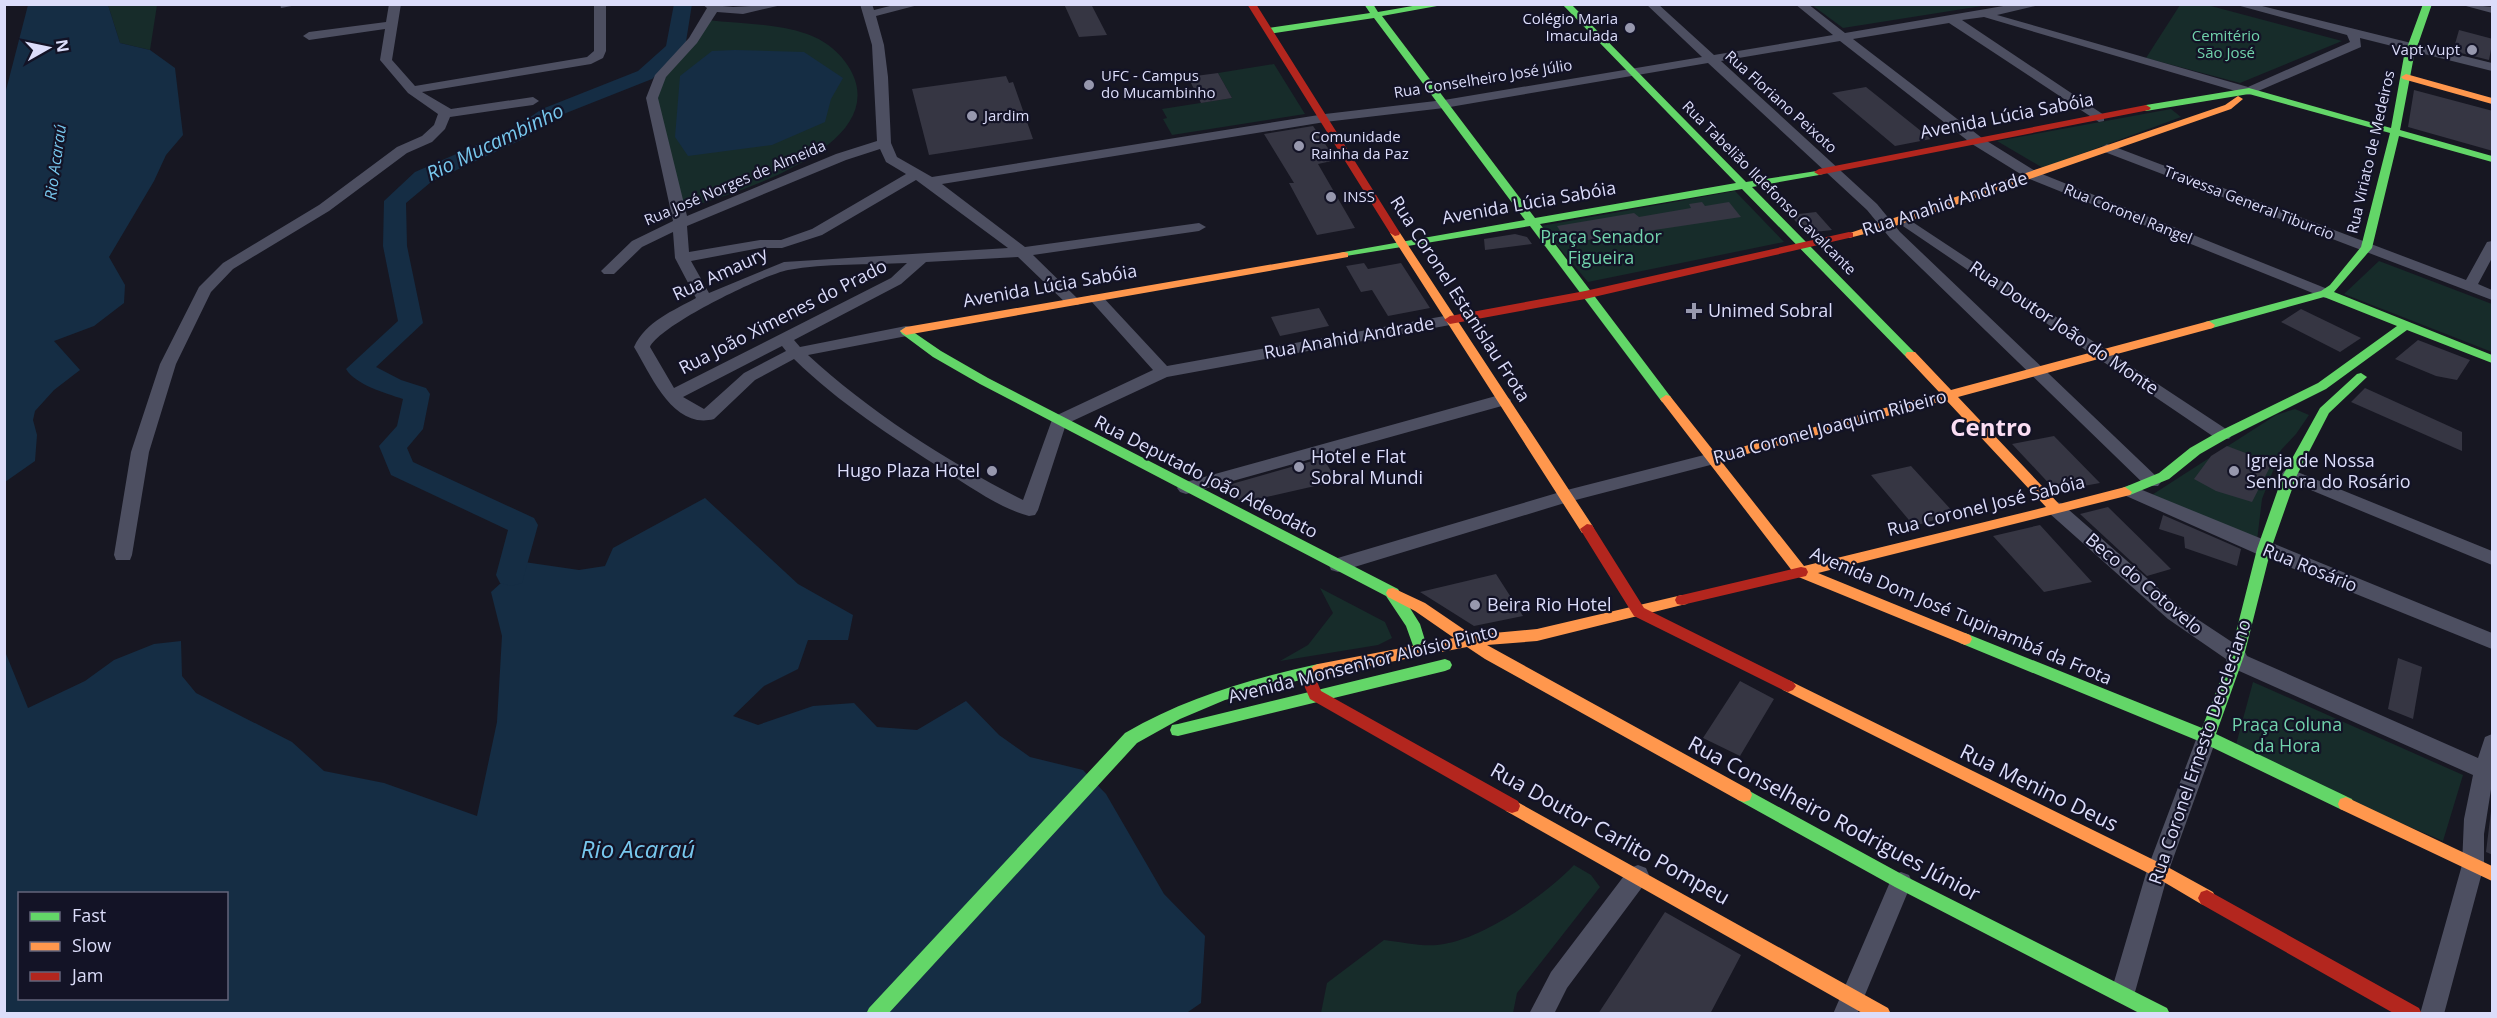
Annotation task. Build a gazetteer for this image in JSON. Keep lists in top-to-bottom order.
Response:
{
  "streets": {
    "main road": [
      "Avenida Lúcia Sabóia",
      "Rua Viriato de Medeiros",
      "Rua Tabelião Ildefonso Cavalcante",
      "Rua Anahid Andrade",
      "Rua Coronel Rangel",
      "Rua Coronel Estanislau Frota",
      "Rua Coronel Joaquim Ribeiro",
      "Rua Deputado João Adeodato",
      "Rua Coronel José Sabóia",
      "Avenida Dom José Tupinambá da Frota",
      "Avenida Monsenhor Aloísio Pinto",
      "Rua Coronel Ernesto Deocleciano",
      "Rua Menino Deus",
      "Rua Conselheiro Rodrigues Júnior",
      "Rua Doutor Carlito Pompeu"
    ],
    "street": [
      "Rua Conselheiro José Júlio",
      "Rua Floriano Peixoto",
      "Rua José Norges de Almeida",
      "Travessa General Tiburcio",
      "Rua Amaury",
      "Rua João Ximenes do Prado",
      "Rua Doutor João do Monte",
      "Rua Rosário",
      "Beco do Cotovelo"
    ]
  },
  "crossings": [
    ["Rua Conselheiro José Júlio", "Rua Floriano Peixoto"],
    ["Rua Conselheiro José Júlio", "Rua Tabelião Ildefonso Cavalcante"],
    ["Rua Conselheiro José Júlio", "Rua Coronel Rangel"],
    ["Rua Conselheiro José Júlio", "Rua Coronel Estanislau Frota"],
    ["Rua Conselheiro José Júlio", "Avenida Dom José Tupinambá da Frota"],
    ["Rua Floriano Peixoto", "Avenida Lúcia Sabóia"],
    ["Rua Floriano Peixoto", "Rua Anahid Andrade"],
    ["Avenida Lúcia Sabóia", "Rua Viriato de Medeiros"],
    ["Avenida Lúcia Sabóia", "Rua Tabelião Ildefonso Cavalcante"],
    ["Avenida Lúcia Sabóia", "Rua Anahid Andrade"],
    ["Avenida Lúcia Sabóia", "Rua Coronel Rangel"],
    ["Avenida Lúcia Sabóia", "Rua Coronel Estanislau Frota"],
    ["Avenida Lúcia Sabóia", "Rua João Ximenes do Prado"],
    ["Avenida Lúcia Sabóia", "Rua Deputado João Adeodato"],
    ["Avenida Lúcia Sabóia", "Avenida Dom José Tupinambá da Frota"],
    ["Rua Viriato de Medeiros", "Travessa General Tiburcio"],
    ["Rua Viriato de Medeiros", "Rua Coronel Rangel"],
    ["Rua Viriato de Medeiros", "Rua Coronel Joaquim Ribeiro"],
    ["Rua Tabelião Ildefonso Cavalcante", "Rua Anahid Andrade"],
    ["Rua Tabelião Ildefonso Cavalcante", "Rua Coronel Joaquim Ribeiro"],
    ["Rua Tabelião Ildefonso Cavalcante", "Rua Coronel José Sabóia"],
    ["Rua Tabelião Ildefonso Cavalcante", "Beco do Cotovelo"],
    ["Travessa General Tiburcio", "Rua Anahid Andrade"],
    ["Rua Anahid Andrade", "Rua Coronel Rangel"],
    ["Rua Anahid Andrade", "Rua Coronel Estanislau Frota"],
    ["Rua Anahid Andrade", "Rua Doutor João do Monte"],
    ["Rua Anahid Andrade", "Rua Deputado João Adeodato"],
    ["Rua Anahid Andrade", "Avenida Dom José Tupinambá da Frota"],
    ["Rua Coronel Rangel", "Rua Coronel Joaquim Ribeiro"],
    ["Rua Coronel Rangel", "Rua Coronel José Sabóia"],
    ["Rua Amaury", "Rua João Ximenes do Prado"],
    ["Rua Coronel Estanislau Frota", "Rua Coronel Joaquim Ribeiro"],
    ["Rua Coronel Estanislau Frota", "Rua Coronel José Sabóia"],
    ["Rua Coronel Estanislau Frota", "Rua Menino Deus"],
    ["Rua Doutor João do Monte", "Rua Coronel Joaquim Ribeiro"],
    ["Rua Doutor João do Monte", "Rua Coronel José Sabóia"],
    ["Rua Coronel Joaquim Ribeiro", "Rua Deputado João Adeodato"],
    ["Rua Coronel Joaquim Ribeiro", "Avenida Dom José Tupinambá da Frota"],
    ["Rua Deputado João Adeodato", "Avenida Monsenhor Aloísio Pinto"],
    ["Rua Deputado João Adeodato", "Rua Conselheiro Rodrigues Júnior"],
    ["Rua Coronel José Sabóia", "Rua Rosário"],
    ["Rua Coronel José Sabóia", "Beco do Cotovelo"],
    ["Rua Coronel José Sabóia", "Avenida Dom José Tupinambá da Frota"],
    ["Rua Coronel José Sabóia", "Avenida Monsenhor Aloísio Pinto"],
    ["Rua Coronel José Sabóia", "Rua Menino Deus"],
    ["Rua Rosário", "Rua Coronel Ernesto Deocleciano"],
    ["Beco do Cotovelo", "Rua Coronel Ernesto Deocleciano"],
    ["Avenida Dom José Tupinambá da Frota", "Rua Coronel Ernesto Deocleciano"],
    ["Avenida Monsenhor Aloísio Pinto", "Rua Conselheiro Rodrigues Júnior"],
    ["Avenida Monsenhor Aloísio Pinto", "Rua Doutor Carlito Pompeu"],
    ["Rua Coronel Ernesto Deocleciano", "Rua Menino Deus"],
    ["Rua Coronel Ernesto Deocleciano", "Rua Conselheiro Rodrigues Júnior"]
  ],
  "districts": ["Centro"],
  "water": ["Rio Mucambinho", "Rio Acaraú"],
  "parks": ["Cemitério São José", "Praça Senador Figueira", "Praça Coluna da Hora"],
  "places": {
    "other": [
      "Colégio Maria Imaculada",
      "Vapt Vupt",
      "UFC - Campus do Mucambinho",
      "Jardim",
      "Comunidade Rainha da Paz",
      "INSS",
      "Hotel e Flat Sobral Mundi",
      "Hugo Plaza Hotel",
      "Igreja de Nossa Senhora do Rosário",
      "Beira Rio Hotel"
    ],
    "health": ["Unimed Sobral"]
  },
  "legend": ["Fast", "Slow", "Jam"],
  "north": "right"
}
